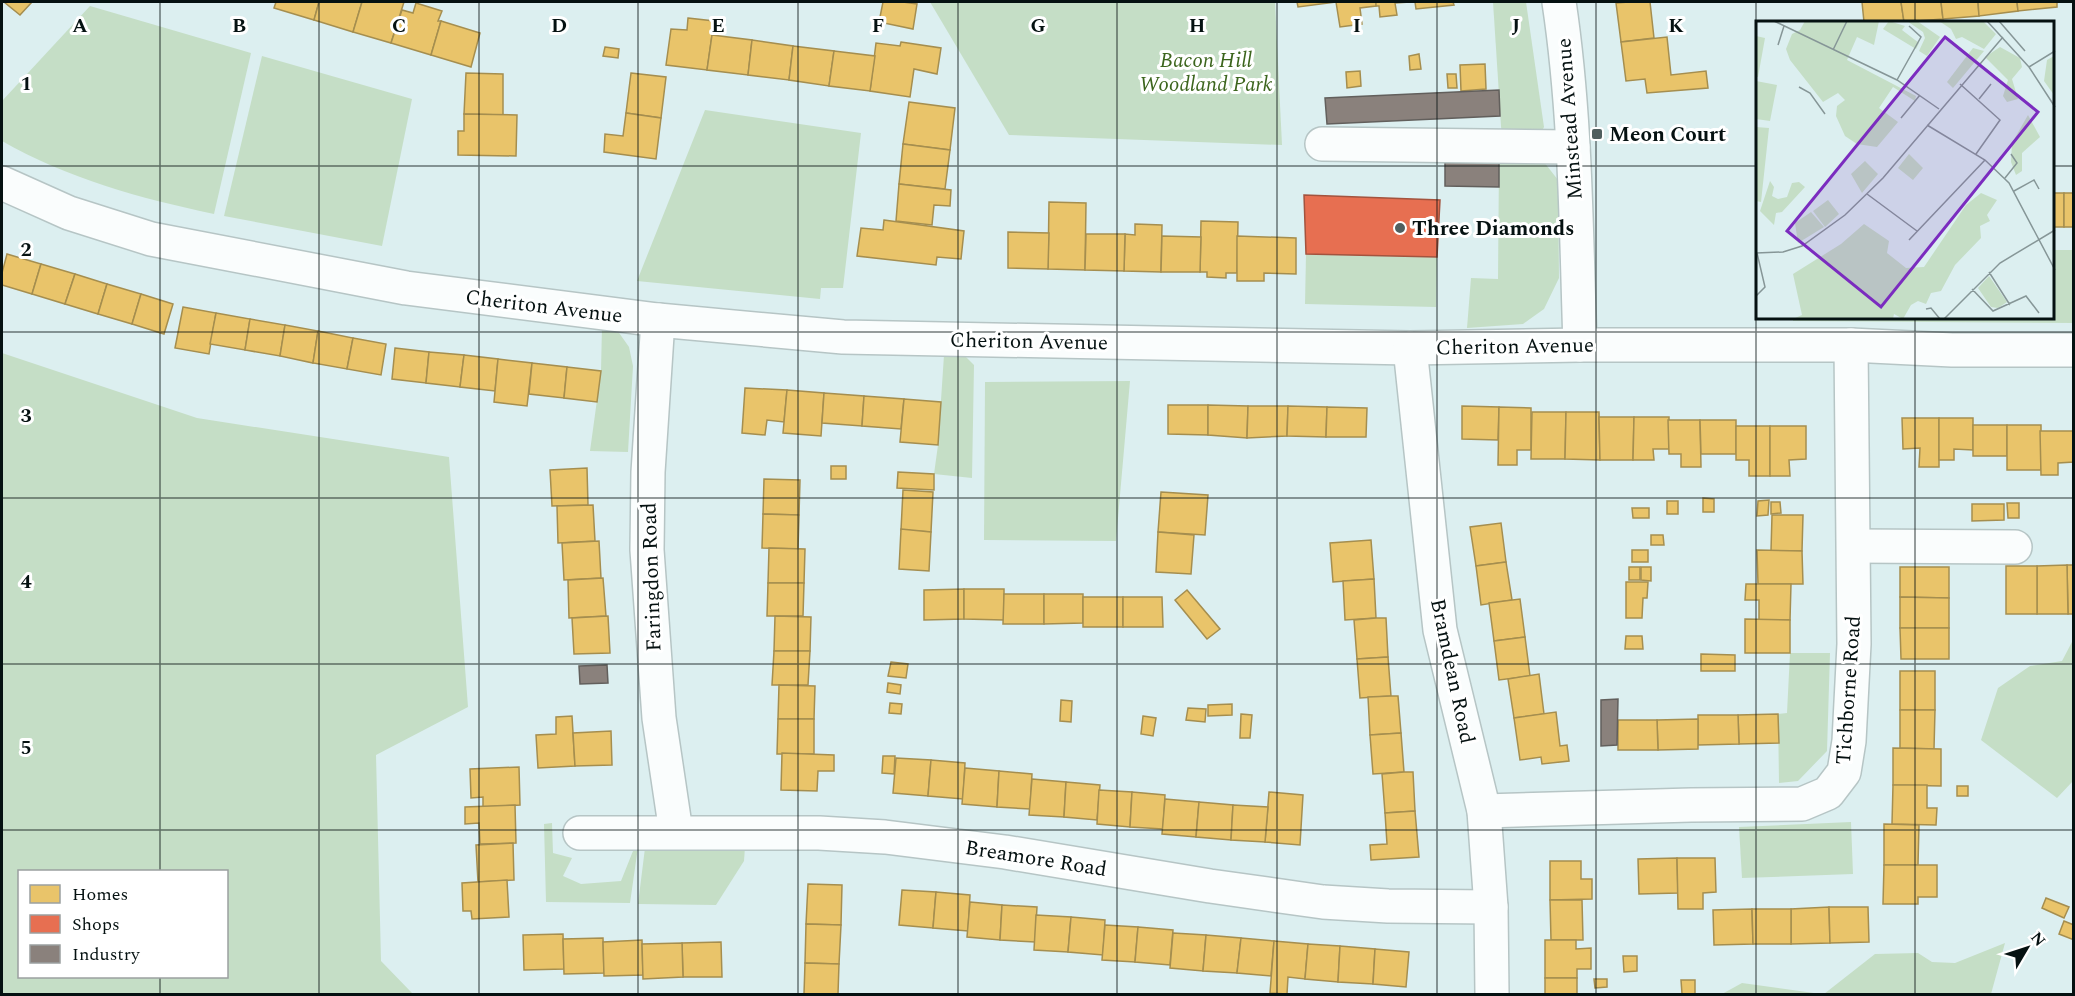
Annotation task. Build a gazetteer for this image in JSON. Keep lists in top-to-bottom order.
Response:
{
  "streets": {
    "street": [
      "Minstead Avenue",
      "Cheriton Avenue",
      "Faringdon Road",
      "Bramdean Road",
      "Tichborne Road",
      "Breamore Road"
    ]
  },
  "crossings": [
    ["Minstead Avenue", "Cheriton Avenue"],
    ["Cheriton Avenue", "Faringdon Road"],
    ["Cheriton Avenue", "Bramdean Road"],
    ["Cheriton Avenue", "Tichborne Road"],
    ["Faringdon Road", "Breamore Road"],
    ["Bramdean Road", "Tichborne Road"],
    ["Bramdean Road", "Breamore Road"]
  ],
  "parks": ["Bacon Hill Woodland Park"],
  "places": {
    "transit": ["Meon Court"],
    "other": ["Three Diamonds"]
  },
  "legend": ["Homes", "Shops", "Industry"],
  "north": "top right",
  "grid": {
    "columns": [
      "A",
      "B",
      "C",
      "D",
      "E",
      "F",
      "G",
      "H",
      "I",
      "J",
      "K"
    ],
    "rows": [
      "1",
      "2",
      "3",
      "4",
      "5"
    ]
  }
}
